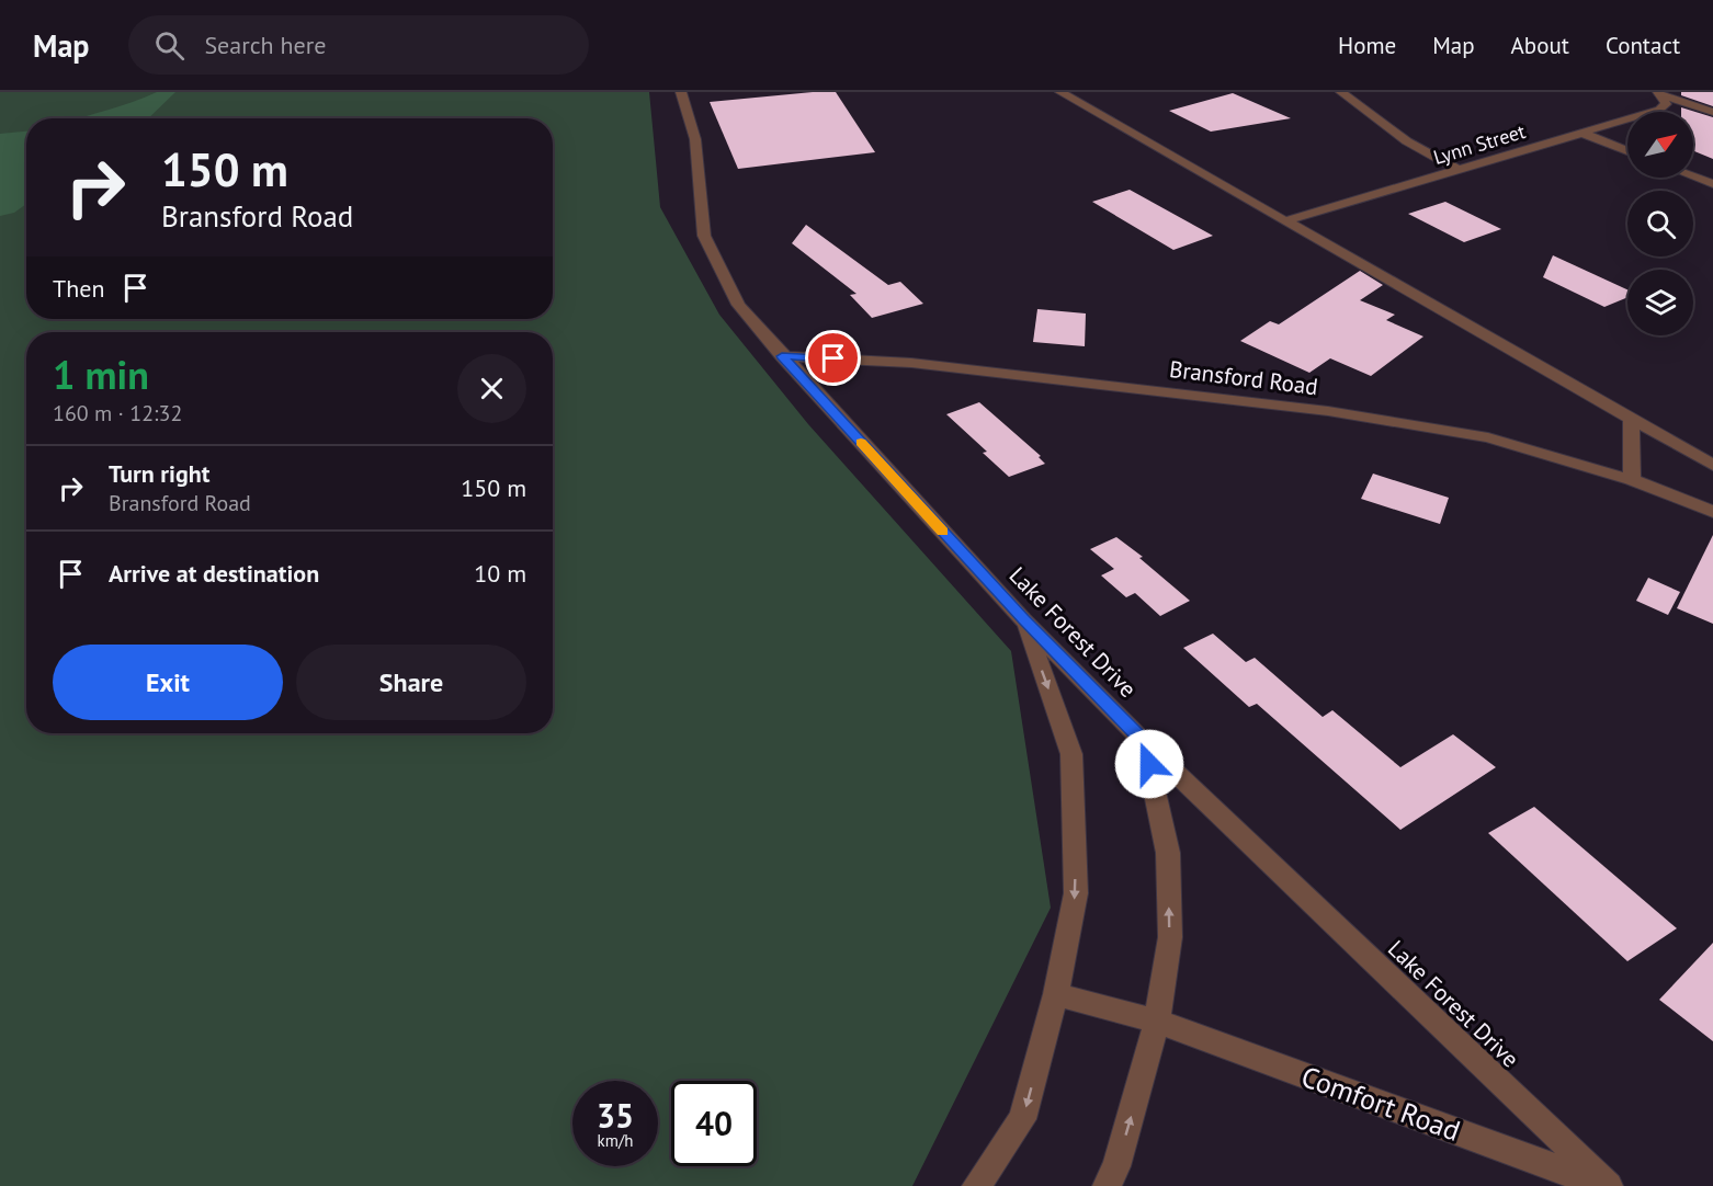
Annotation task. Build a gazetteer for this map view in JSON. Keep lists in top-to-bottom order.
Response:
{
  "streets": {
    "street": [
      "Lynn Street",
      "Bransford Road",
      "Lake Forest Drive",
      "Comfort Road"
    ]
  },
  "crossings": [
    ["Bransford Road", "Lake Forest Drive"],
    ["Lake Forest Drive", "Comfort Road"]
  ],
  "north": "top right",
  "page": {
    "header": "Map",
    "search": "Search here",
    "nav": [
      "Home",
      "Map",
      "About",
      "Contact"
    ],
    "turn": ["150 m", "Bransford Road"],
    "then": "Then",
    "heading": ["1 min", "160 m · 12:32"],
    "list": [
      {
        "name": "Turn right",
        "note": "Bransford Road",
        "value": "150 m"
      },
      {
        "name": "Arrive at destination",
        "value": "10 m"
      }
    ],
    "buttons": ["Exit", "Share"],
    "speed": "35 km/h",
    "limit": "40"
  }
}
